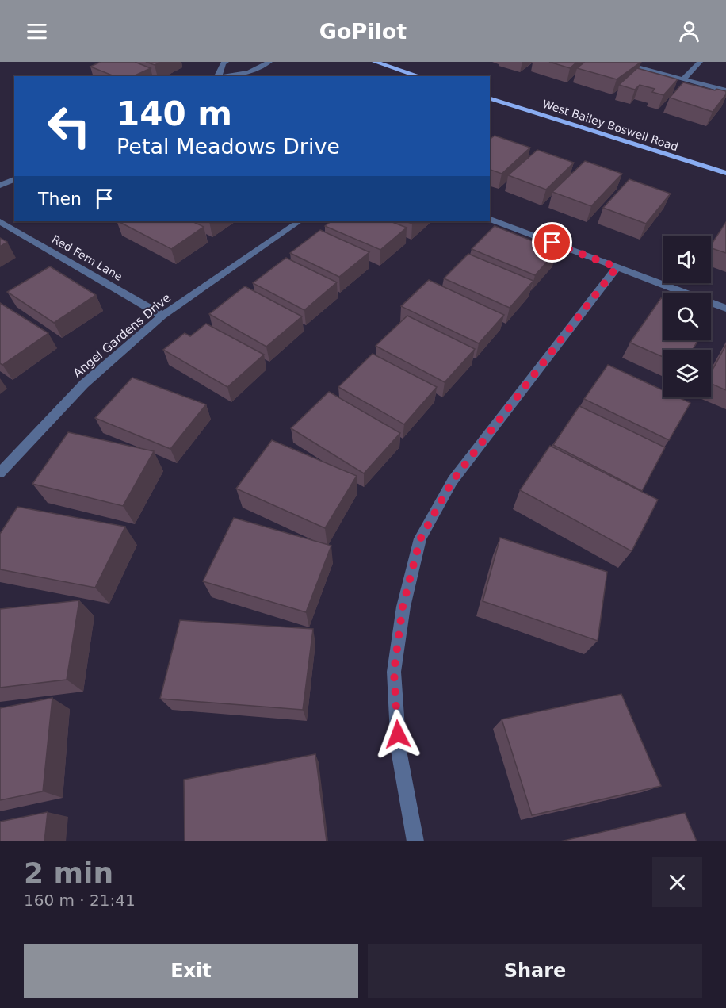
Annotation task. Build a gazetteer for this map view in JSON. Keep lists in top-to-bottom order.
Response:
{
  "streets": {
    "main road": ["West Bailey Boswell Road"],
    "street": ["Red Fern Lane", "Angel Gardens Drive"]
  },
  "crossings": [
    ["Red Fern Lane", "Angel Gardens Drive"]
  ],
  "page": {
    "header": "GoPilot",
    "turn": ["140 m", "Petal Meadows Drive"],
    "then": "Then",
    "heading": ["2 min", "160 m · 21:41"],
    "buttons": ["Exit", "Share"]
  }
}
